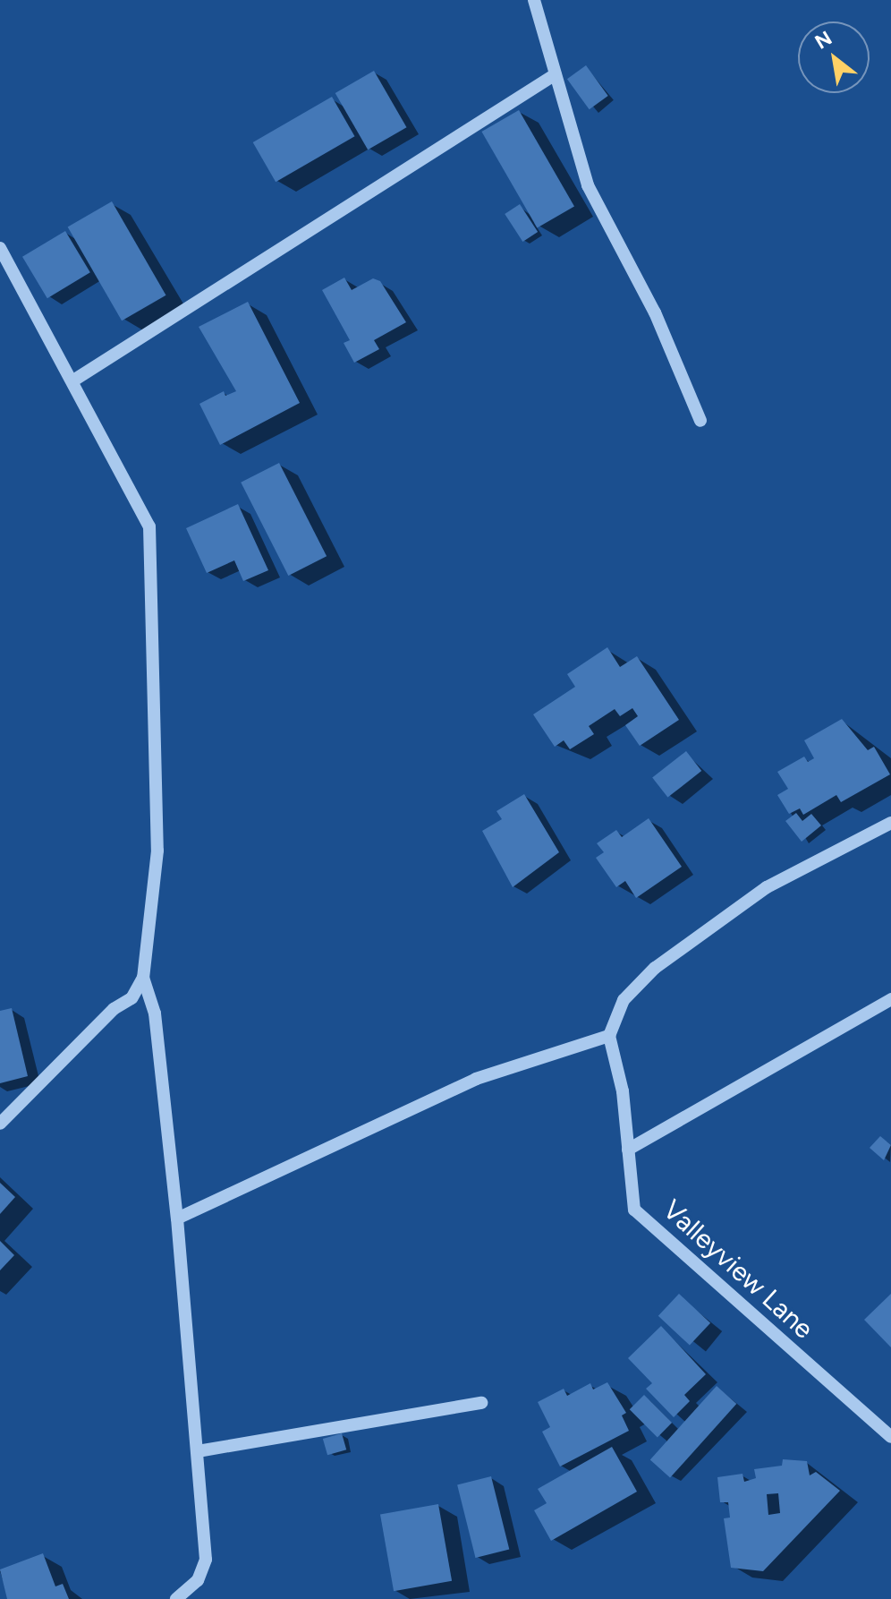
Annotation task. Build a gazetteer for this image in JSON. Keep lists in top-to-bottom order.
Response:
{
  "streets": {
    "street": ["Valleyview Lane"]
  },
  "north": "top left"
}
